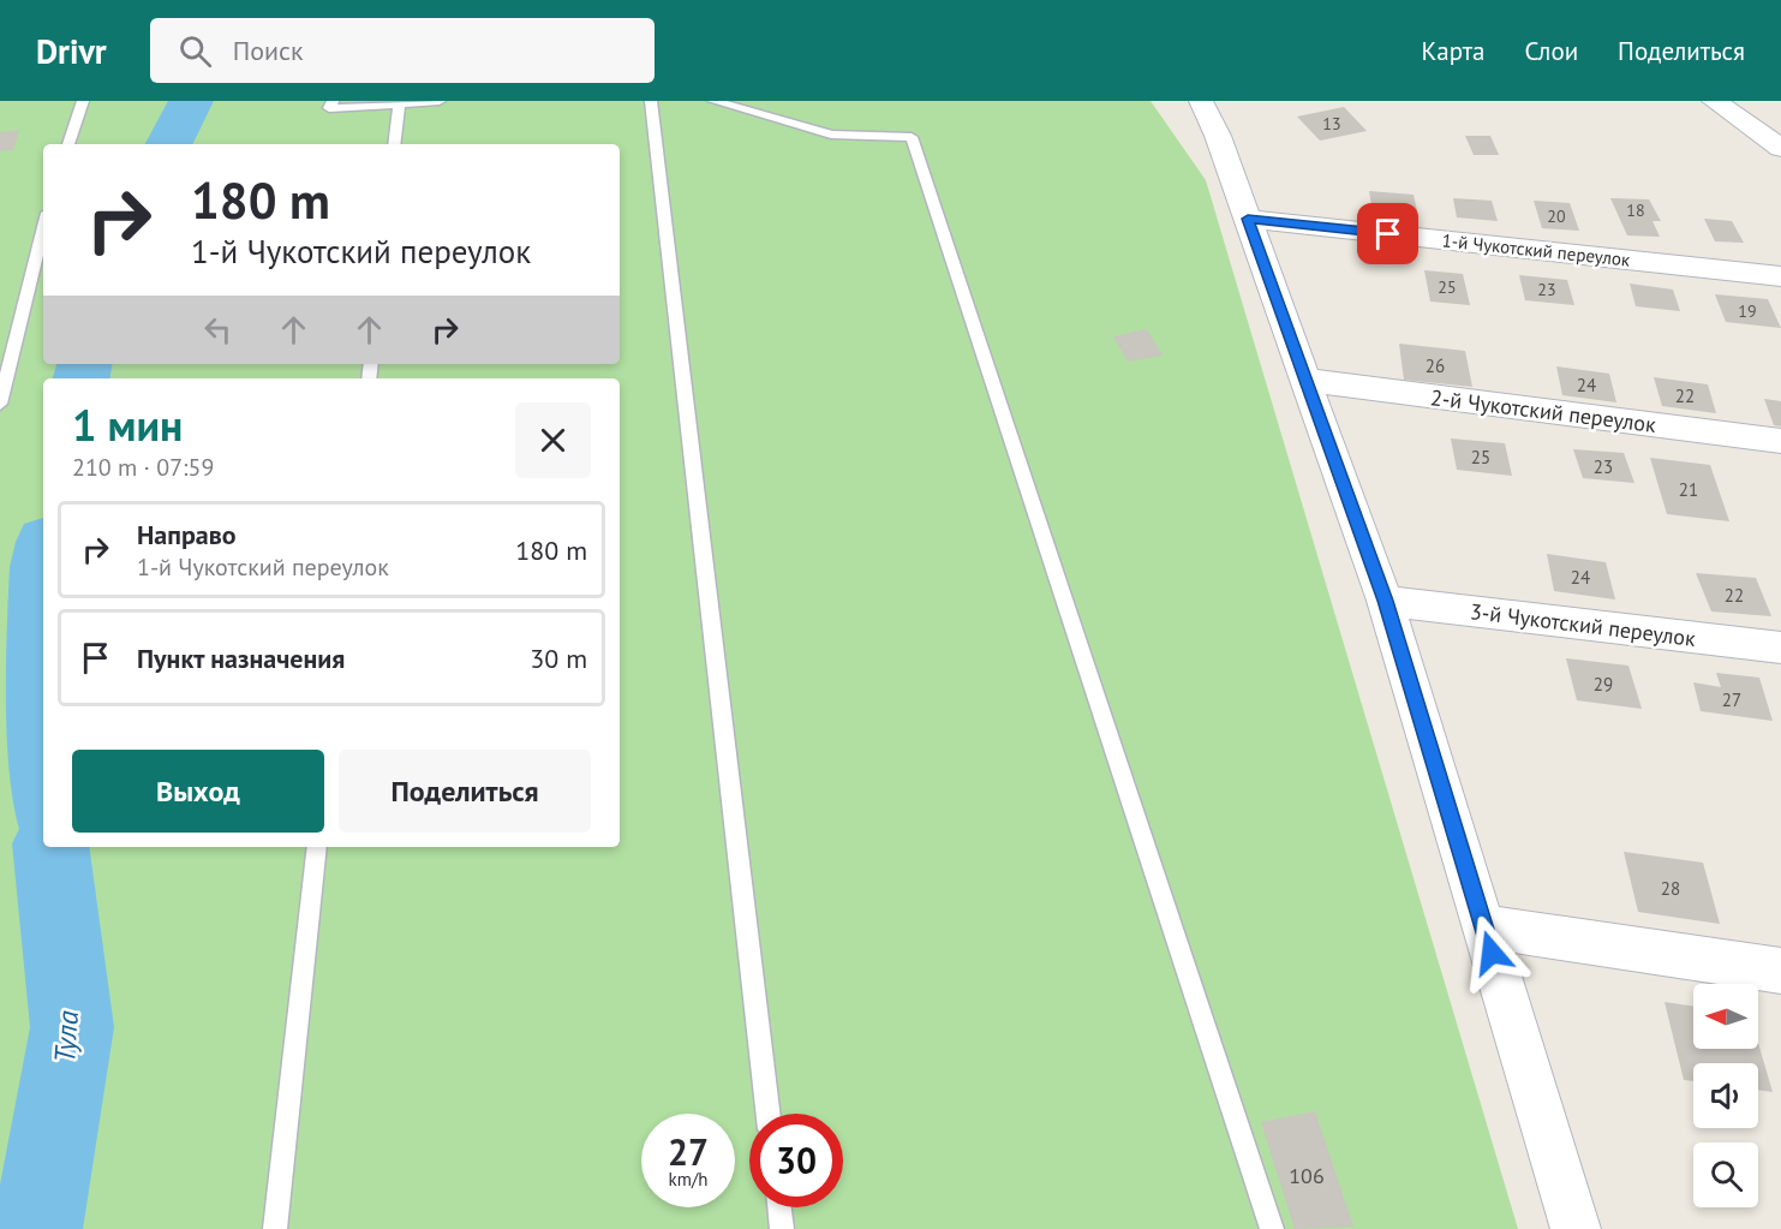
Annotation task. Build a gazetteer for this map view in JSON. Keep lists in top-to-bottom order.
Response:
{
  "streets": {
    "street": ["1-й Чукотский переулок", "2-й Чукотский переулок", "3-й Чукотский переулок"]
  },
  "water": ["Тула"],
  "house_numbers": [
    "13",
    "18",
    "20",
    "25",
    "23",
    "19",
    "26",
    "24",
    "22",
    "25",
    "23",
    "21",
    "24",
    "22",
    "29",
    "27",
    "28",
    "106"
  ],
  "north": "left",
  "page": {
    "header": "Drivr",
    "search": "Поиск",
    "nav": ["Карта", "Слои", "Поделиться"],
    "turn": ["180 m", "1-й Чукотский переулок"],
    "heading": ["1 мин", "210 m · 07:59"],
    "list": [
      {
        "name": "Направо",
        "note": "1-й Чукотский переулок",
        "value": "180 m"
      },
      {
        "name": "Пункт назначения",
        "value": "30 m"
      }
    ],
    "buttons": ["Выход", "Поделиться"],
    "speed": "27 km/h",
    "limit": "30"
  }
}
